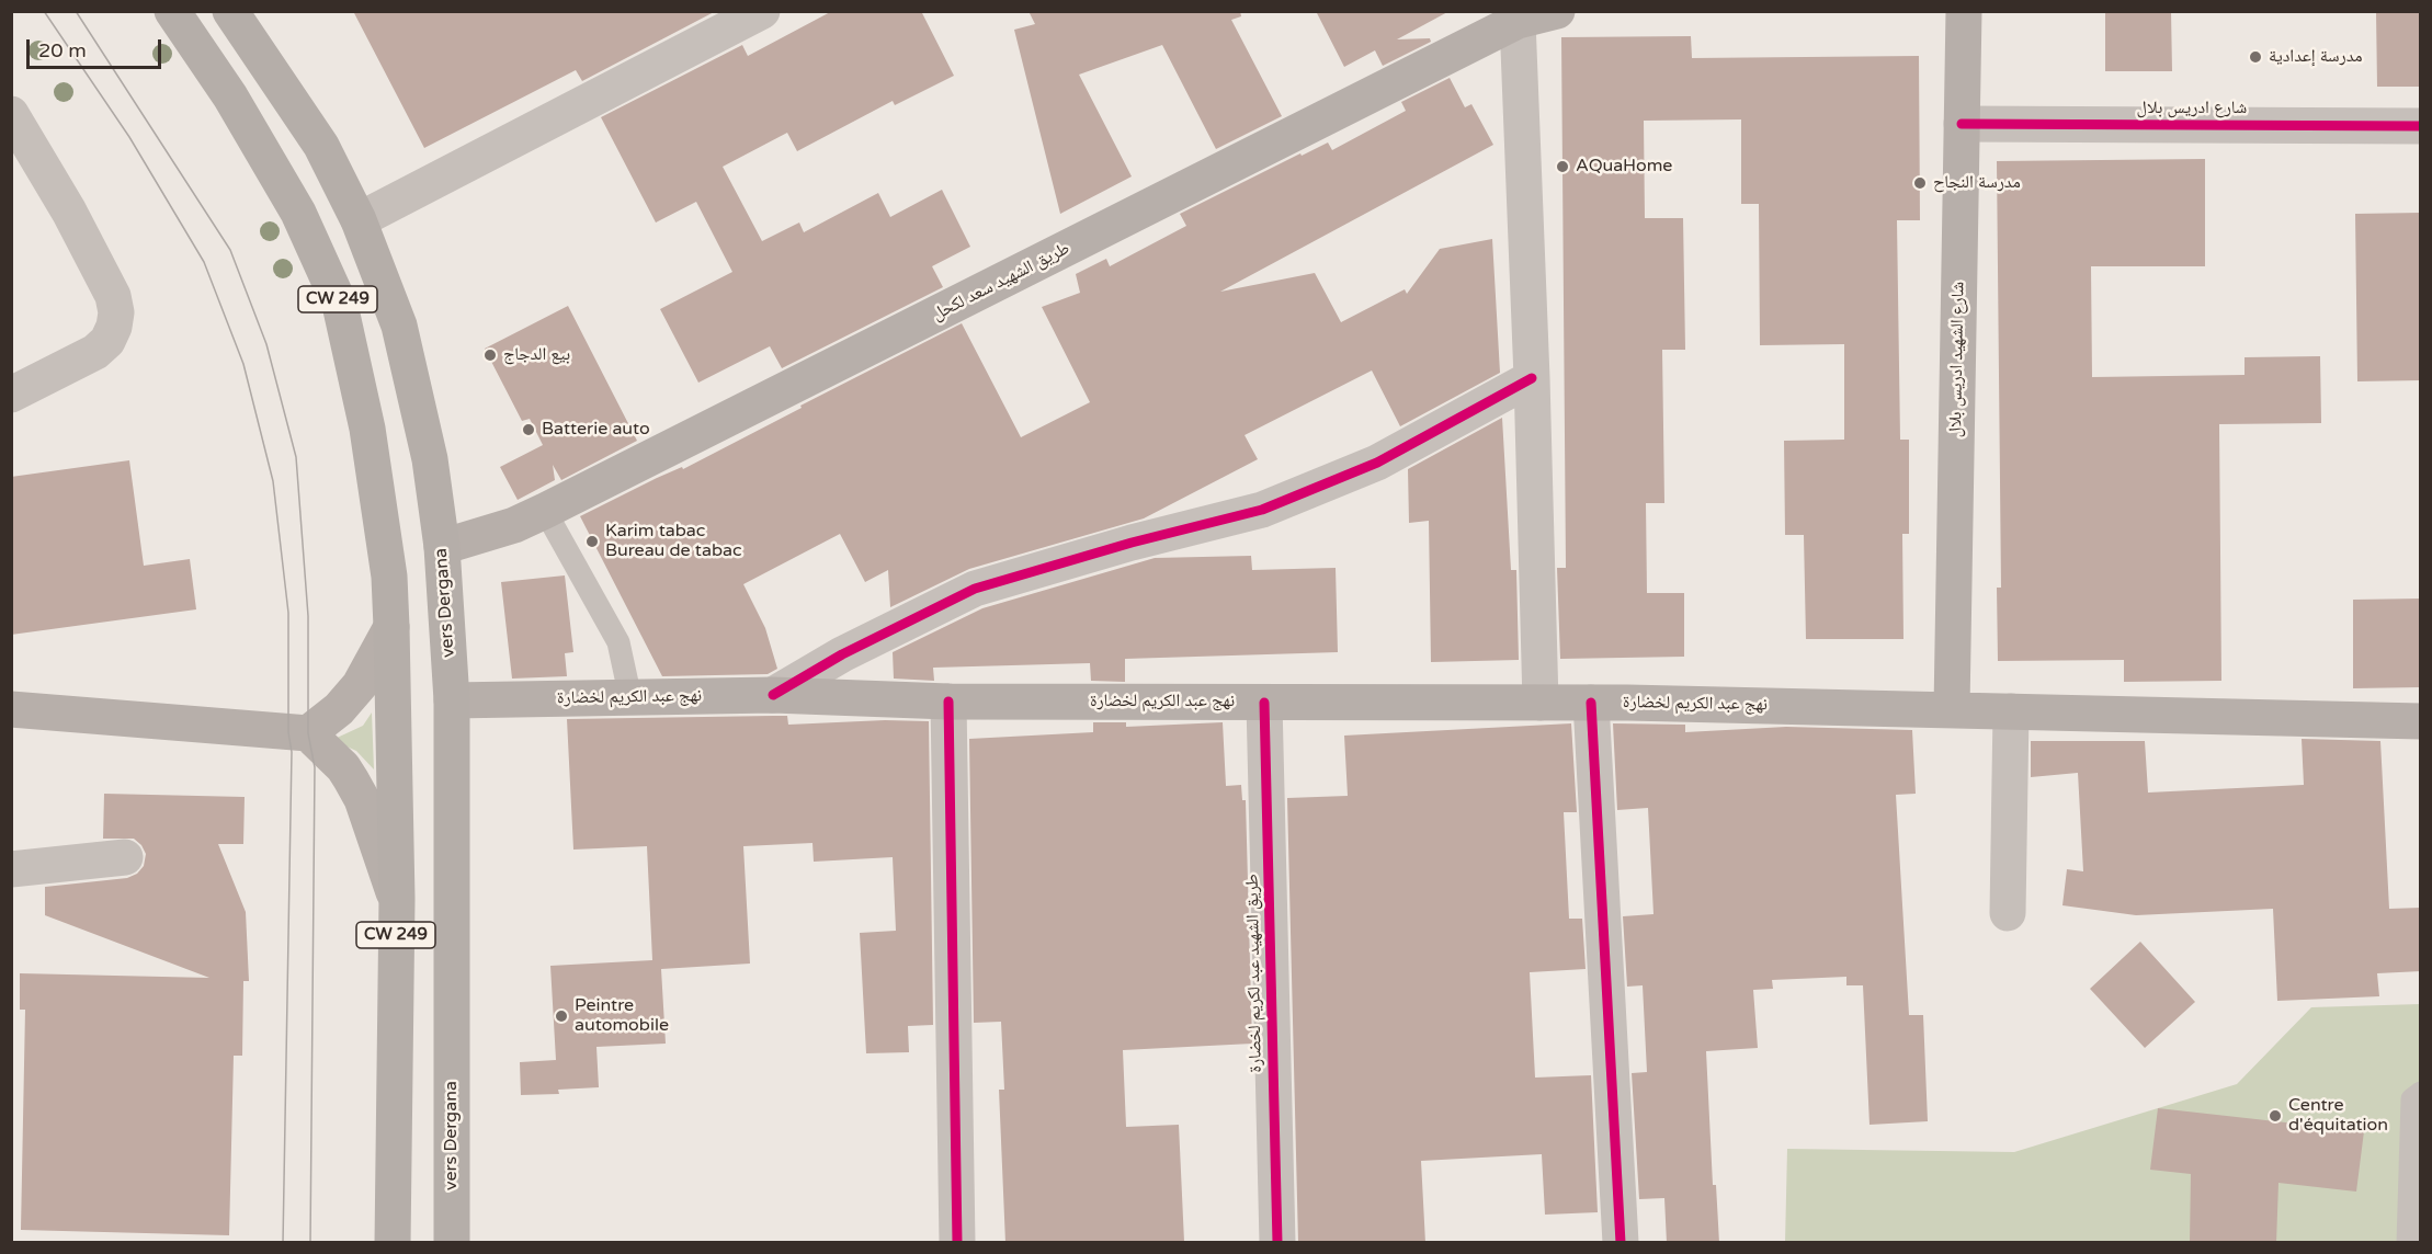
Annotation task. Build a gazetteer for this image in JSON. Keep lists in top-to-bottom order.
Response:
{
  "streets": {
    "main road": [
      "طريق الشهيد سعد لكحل",
      "CW 249",
      "شارع الشهيد ادريس بلال",
      "vers Dergana",
      "نهج عبد الكريم لخضارة"
    ],
    "street": ["شارع ادريس بلال", "طريق الشهيد عبد لكريم لخضارة"]
  },
  "crossings": [
    ["شارع ادريس بلال", "شارع الشهيد ادريس بلال"],
    ["طريق الشهيد سعد لكحل", "vers Dergana"],
    ["شارع الشهيد ادريس بلال", "نهج عبد الكريم لخضارة"],
    ["vers Dergana", "نهج عبد الكريم لخضارة"],
    ["نهج عبد الكريم لخضارة", "طريق الشهيد عبد لكريم لخضارة"]
  ],
  "places": [
    "مدرسة إعدادية",
    "AQuaHome",
    "مدرسة النجاح",
    "بيع الدجاج",
    "Batterie auto",
    "Karim tabac Bureau de tabac",
    "Peintre automobile",
    "Centre d'équitation"
  ],
  "scale_bar": "20 m"
}
